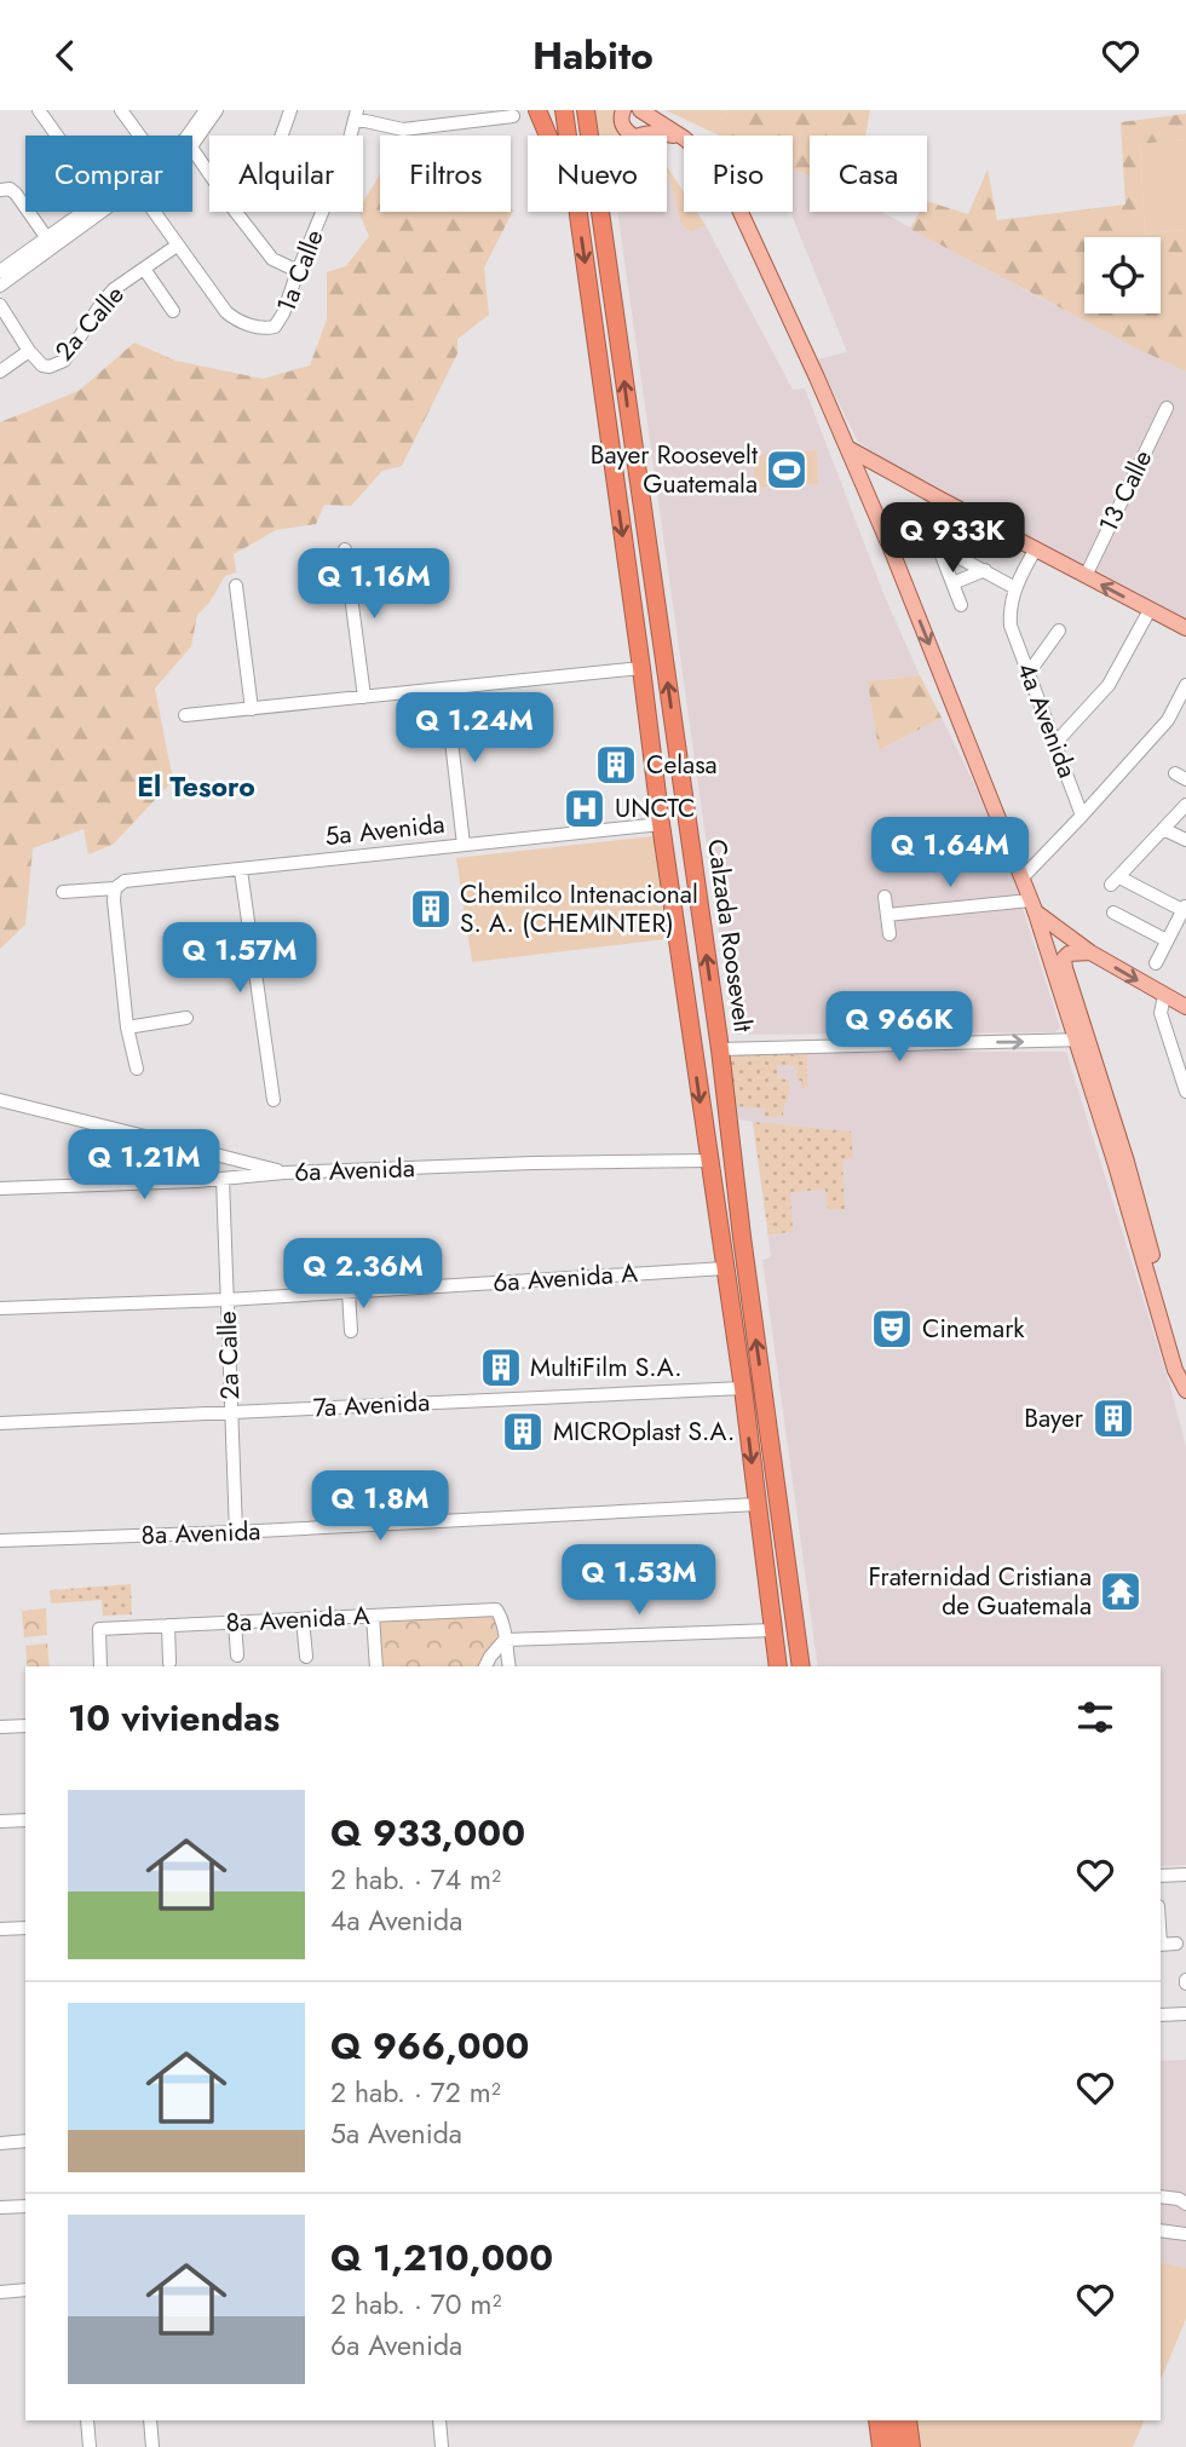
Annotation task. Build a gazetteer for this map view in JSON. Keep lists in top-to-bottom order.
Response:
{
  "streets": {
    "highway": ["Calzada Roosevelt"],
    "street": [
      "1a Calle",
      "2a Calle",
      "13 Calle",
      "4a Avenida",
      "5a Avenida",
      "6a Avenida",
      "6a Avenida A",
      "7a Avenida",
      "8a Avenida",
      "8a Avenida A"
    ]
  },
  "crossings": [
    ["1a Calle", "2a Calle"],
    ["2a Calle", "6a Avenida"],
    ["2a Calle", "6a Avenida A"],
    ["2a Calle", "7a Avenida"],
    ["2a Calle", "8a Avenida"],
    ["5a Avenida", "Calzada Roosevelt"],
    ["Calzada Roosevelt", "6a Avenida"],
    ["Calzada Roosevelt", "6a Avenida A"],
    ["Calzada Roosevelt", "7a Avenida"],
    ["Calzada Roosevelt", "8a Avenida"]
  ],
  "districts": ["El Tesoro"],
  "places": {
    "sports": ["Bayer Roosevelt Guatemala"],
    "building": [
      "Celasa",
      "Chemilco Intenacional S. A. (CHEMINTER)",
      "MultiFilm S.A.",
      "Bayer",
      "MICROplast S.A."
    ],
    "hospital": ["UNCTC"],
    "theatre": ["Cinemark"],
    "temple": ["Fraternidad Cristiana de Guatemala"]
  },
  "page": {
    "header": "Habito",
    "chip": [
      "Comprar",
      "Alquilar",
      "Filtros",
      "Nuevo",
      "Piso",
      "Casa"
    ],
    "price": [
      "Q 933K",
      "Q 1.16M",
      "Q 1.24M",
      "Q 1.64M",
      "Q 1.57M",
      "Q 966K",
      "Q 1.21M",
      "Q 2.36M",
      "Q 1.8M",
      "Q 1.53M"
    ],
    "heading": "10 viviendas",
    "list": [
      {
        "name": "Q 933,000",
        "note": "2 hab. · 74 m² · 4a Avenida"
      },
      {
        "name": "Q 966,000",
        "note": "2 hab. · 72 m² · 5a Avenida"
      },
      {
        "name": "Q 1,210,000",
        "note": "2 hab. · 70 m² · 6a Avenida"
      }
    ]
  }
}
